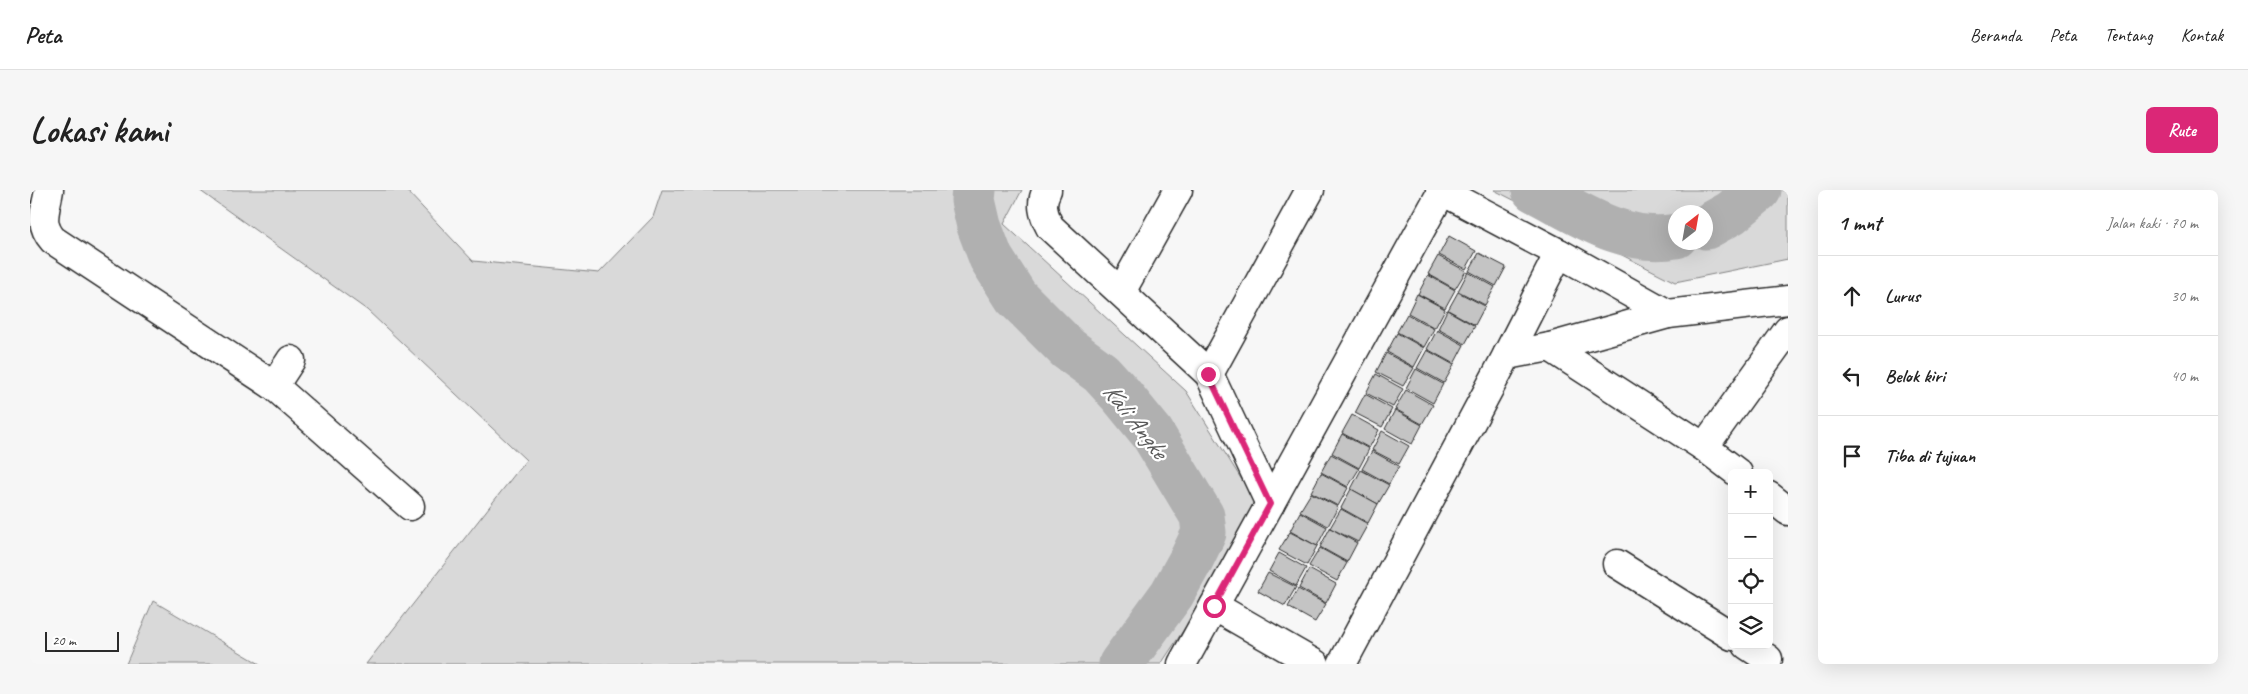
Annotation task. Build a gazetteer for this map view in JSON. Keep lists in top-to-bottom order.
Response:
{
  "water": ["Kali Angke"],
  "scale_bar": "20 m",
  "north": "top right",
  "page": {
    "header": "Peta",
    "nav": [
      "Beranda",
      "Peta",
      "Tentang",
      "Kontak"
    ],
    "buttons": "Rute",
    "title": "Lokasi kami",
    "heading": ["1 mnt", "Jalan kaki · 70 m"],
    "list": [
      ["Lurus", "30 m"],
      ["Belok kiri", "40 m"],
      "Tiba di tujuan"
    ],
    "map_buttons": ["+", "−"],
    "scale": "20 m"
  }
}
